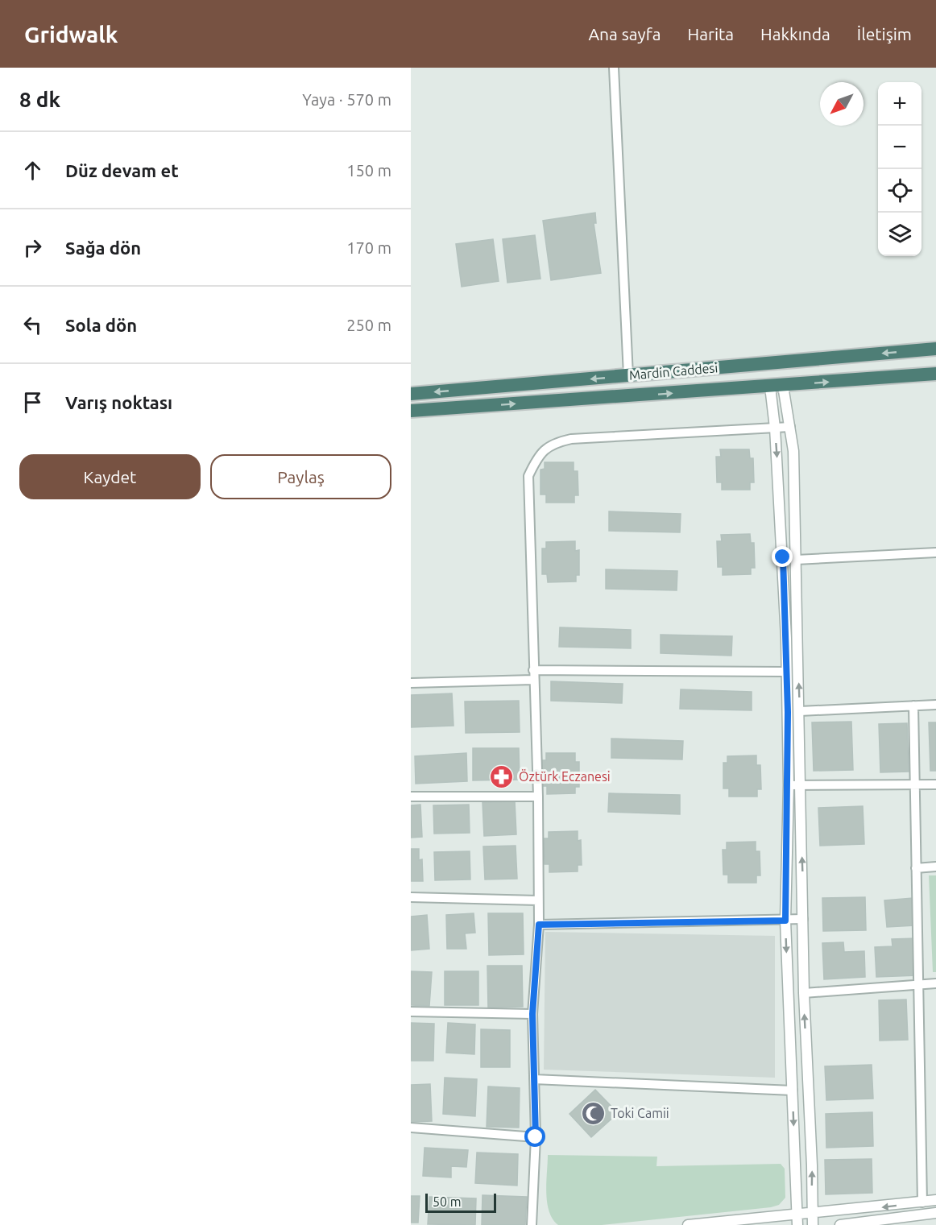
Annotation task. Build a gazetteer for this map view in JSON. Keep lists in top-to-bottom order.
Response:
{
  "streets": {
    "highway": ["Mardin Caddesi"]
  },
  "places": {
    "pharmacy": ["Öztürk Eczanesi"],
    "mosque": ["Toki Camii"]
  },
  "scale_bar": "50 m",
  "north": "bottom left",
  "page": {
    "header": "Gridwalk",
    "nav": [
      "Ana sayfa",
      "Harita",
      "Hakkında",
      "İletişim"
    ],
    "heading": ["8 dk", "Yaya · 570 m"],
    "map_buttons": ["+", "−"],
    "list": [
      ["Düz devam et", "150 m"],
      ["Sağa dön", "170 m"],
      ["Sola dön", "250 m"],
      "Varış noktası"
    ],
    "buttons": ["Kaydet", "Paylaş"],
    "scale": "50 m"
  }
}
